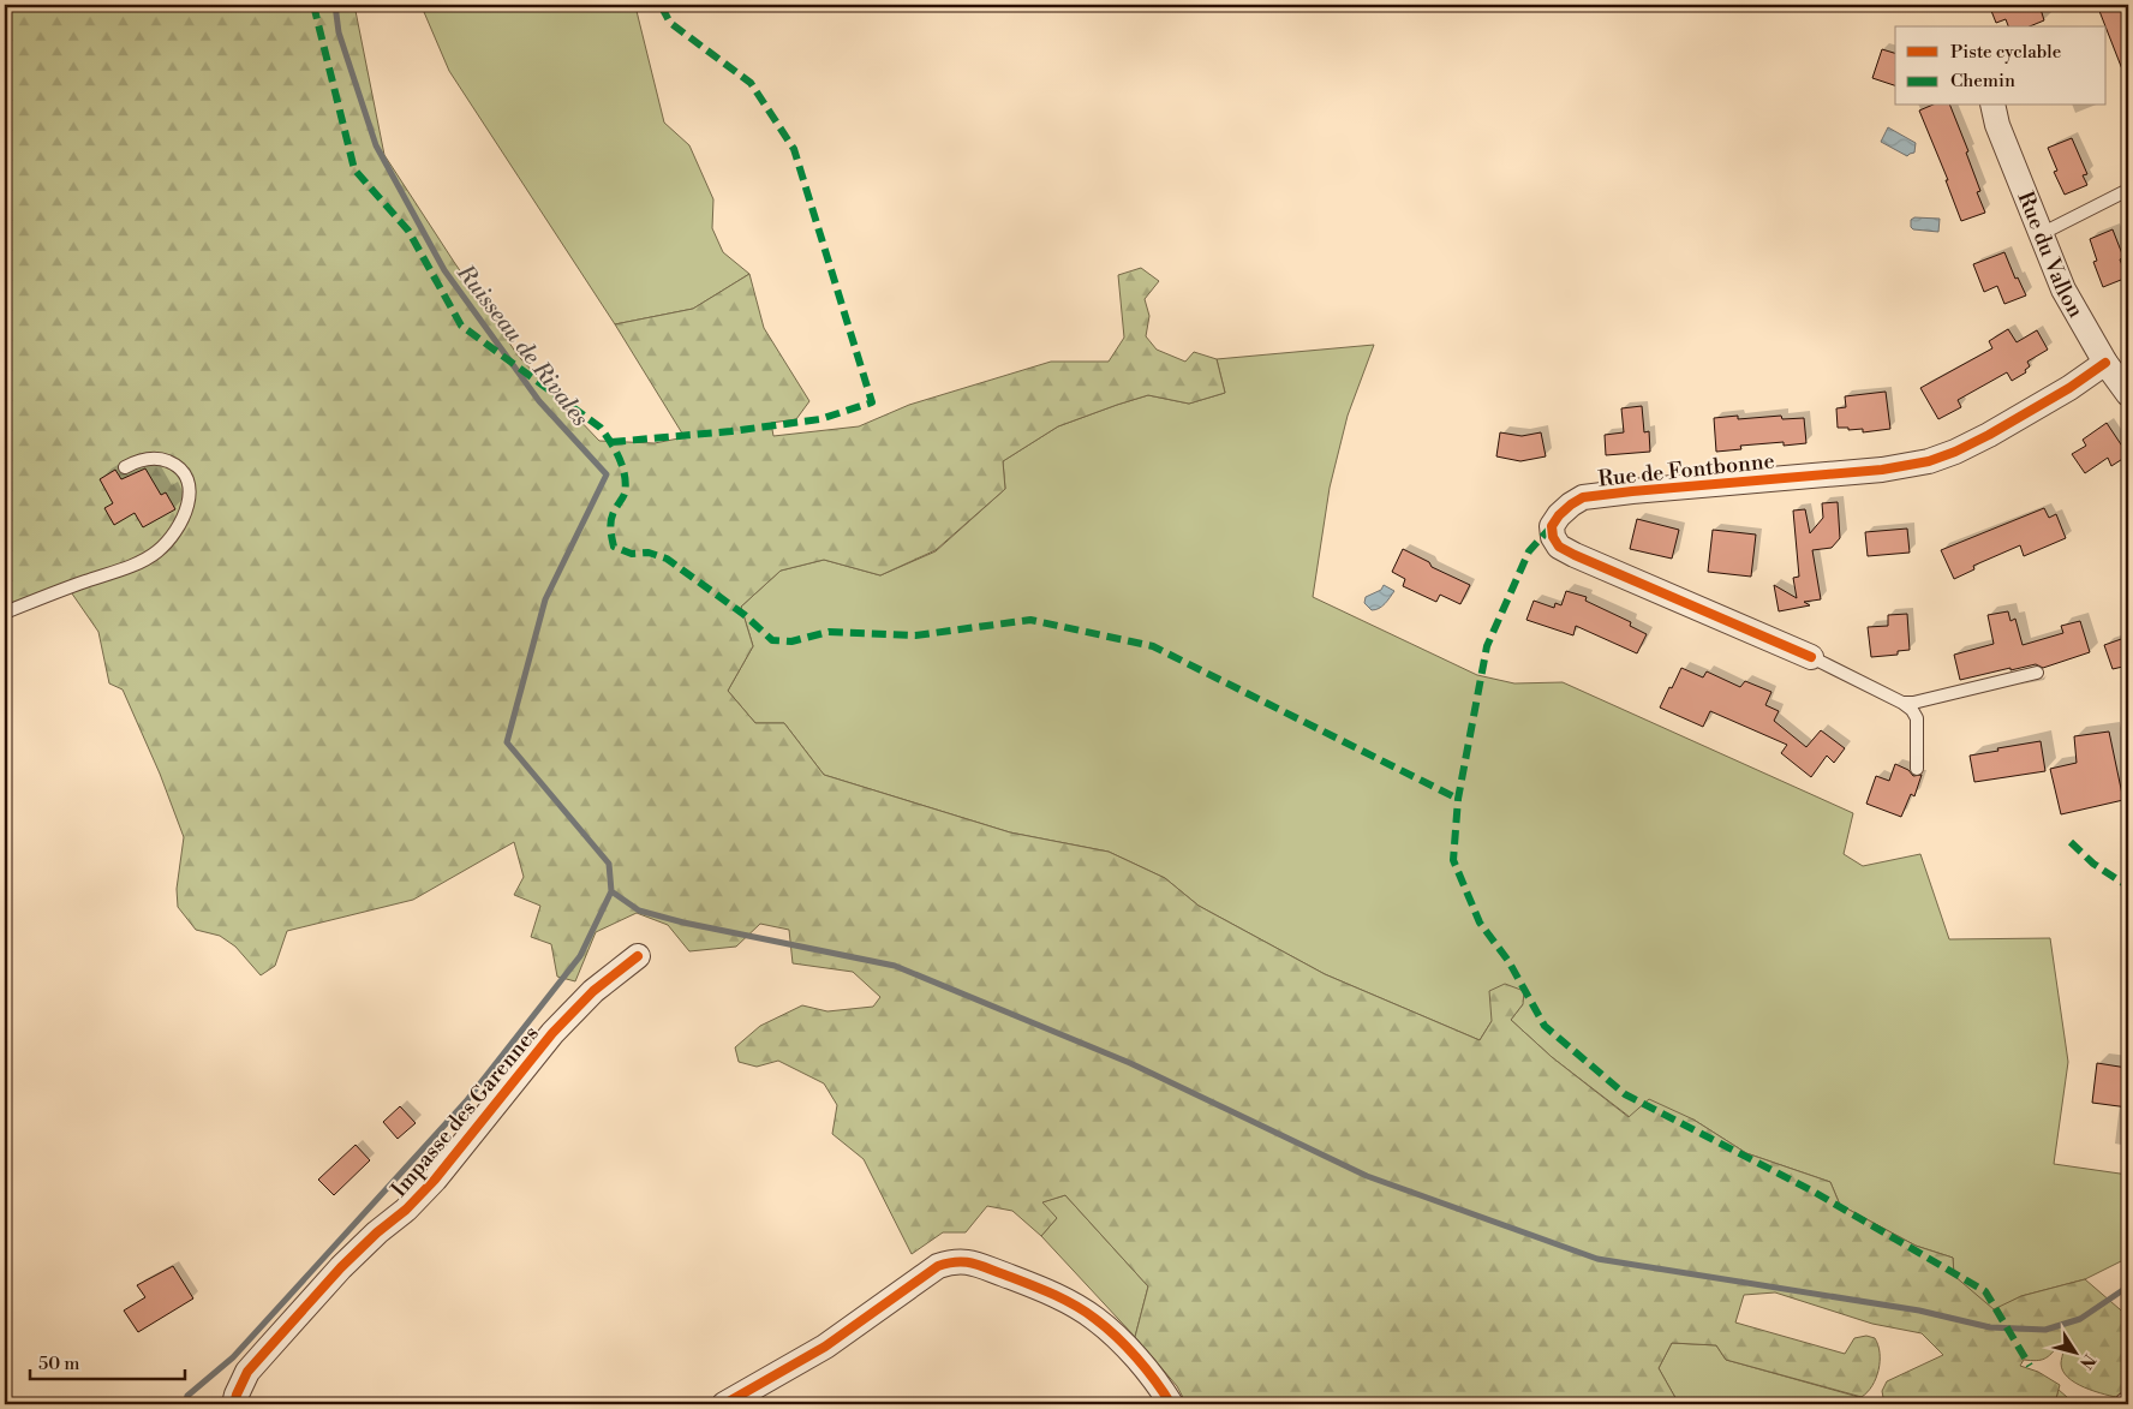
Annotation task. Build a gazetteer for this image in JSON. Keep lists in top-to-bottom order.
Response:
{
  "streets": {
    "street": ["Rue du Vallon", "Rue de Fontbonne", "Impasse des Garennes"]
  },
  "crossings": [
    ["Rue du Vallon", "Rue de Fontbonne"]
  ],
  "water": ["Ruisseau de Rivales"],
  "legend": ["Piste cyclable", "Chemin"],
  "scale_bar": "50 m",
  "north": "bottom right"
}
